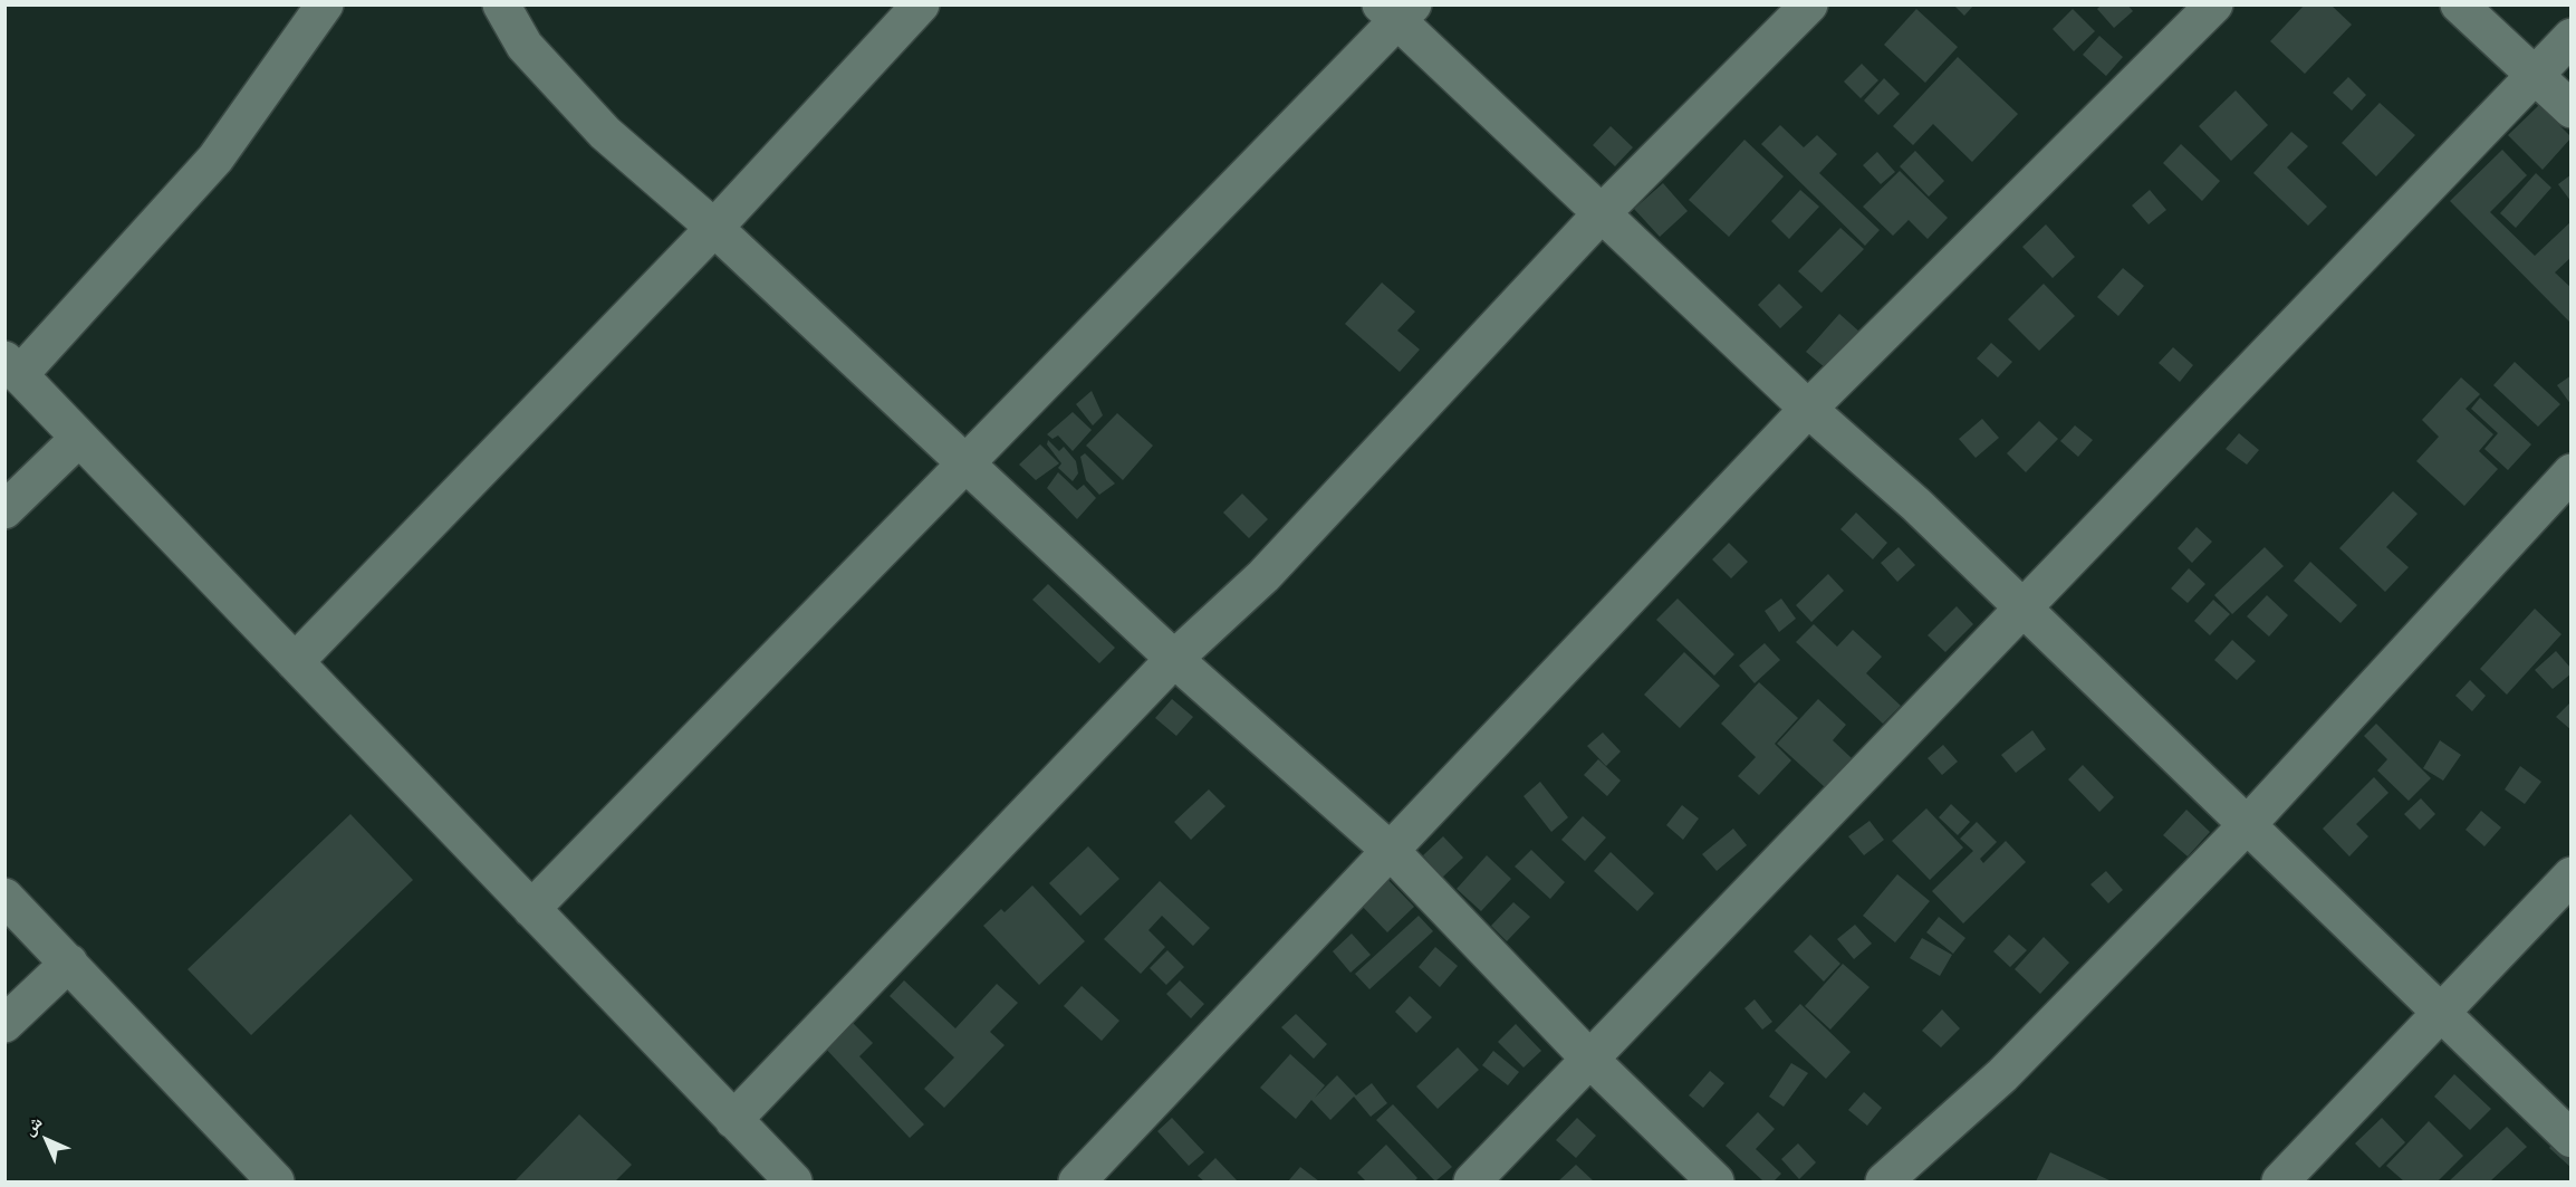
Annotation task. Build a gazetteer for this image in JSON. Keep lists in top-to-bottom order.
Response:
{
  "north": "top left"
}
